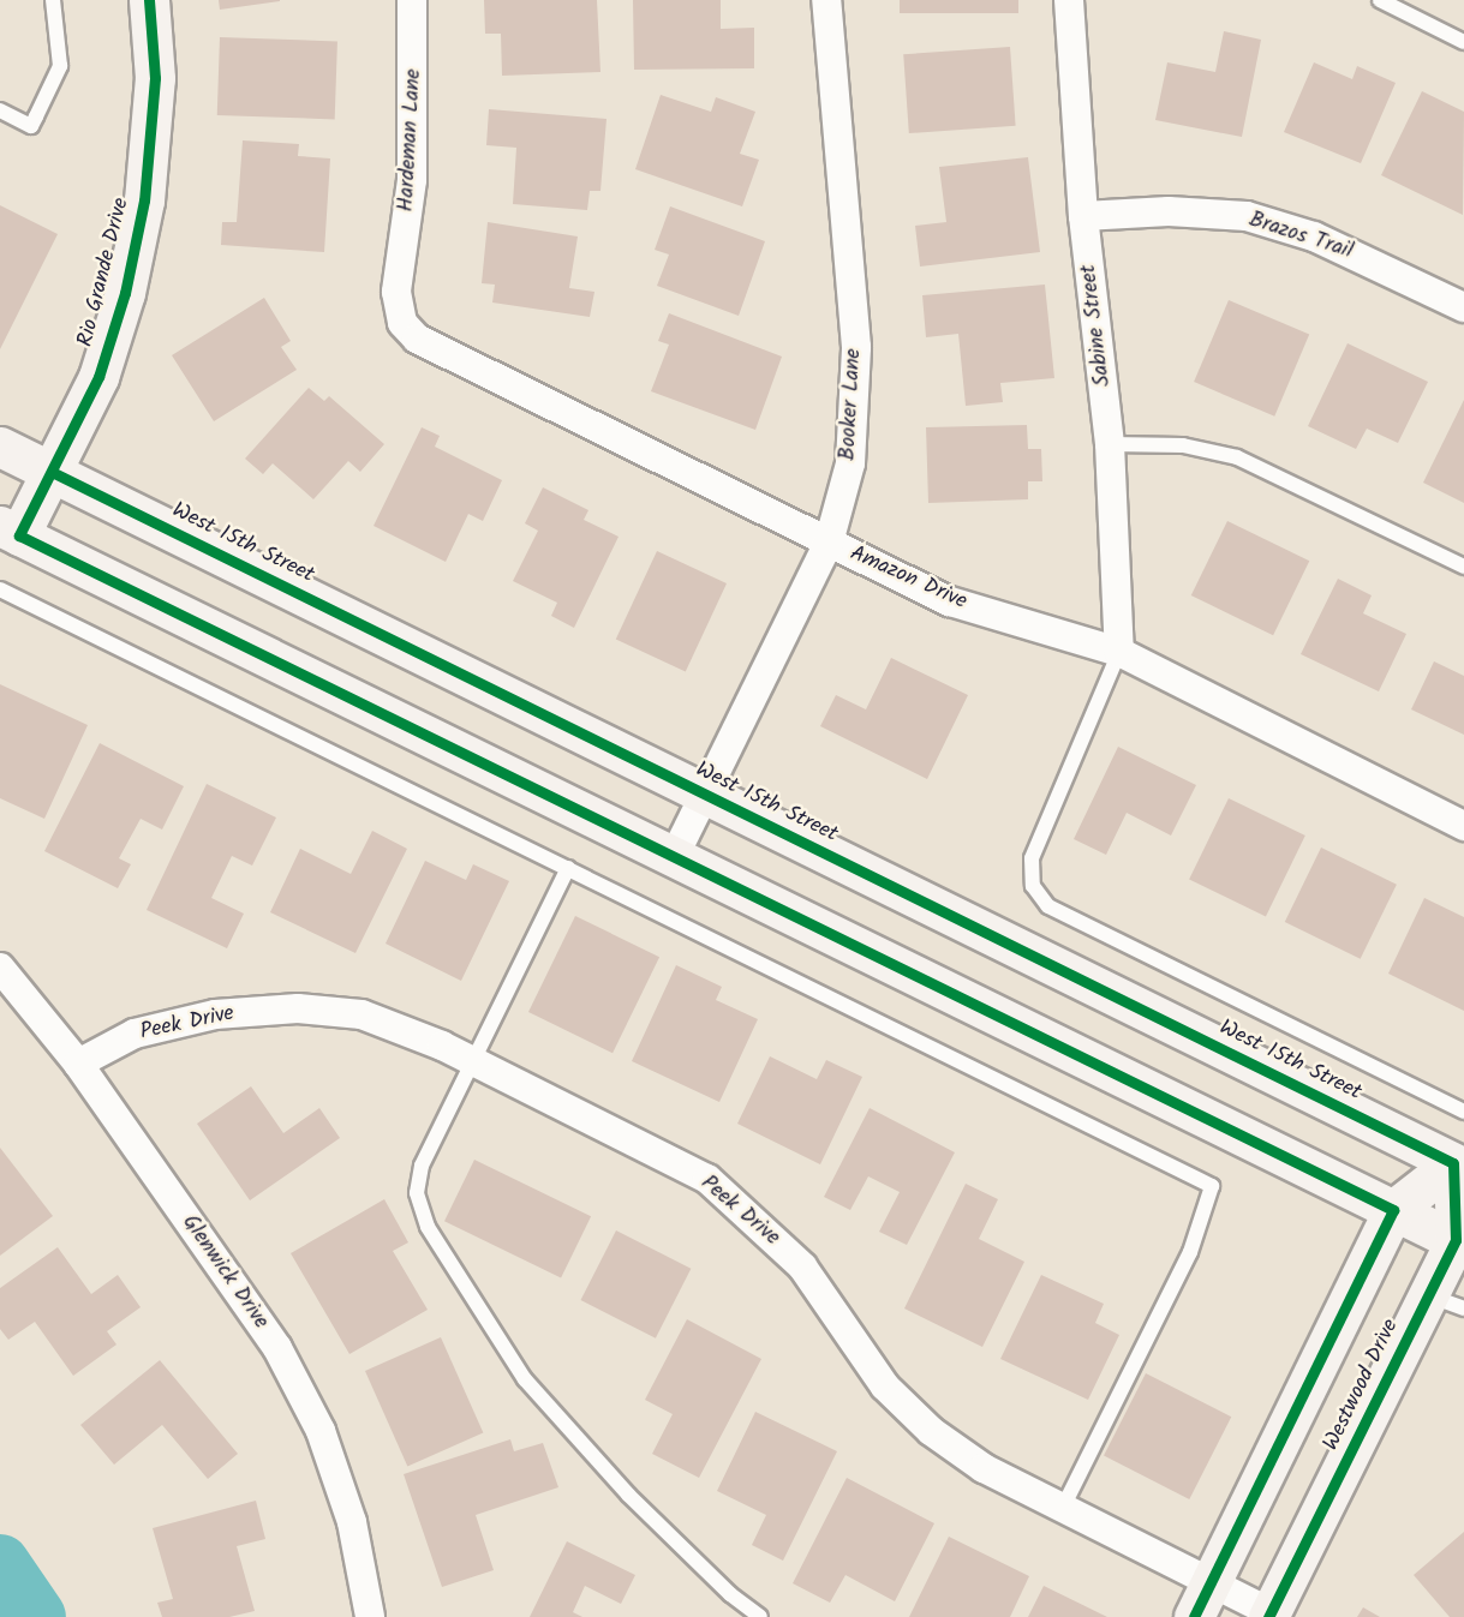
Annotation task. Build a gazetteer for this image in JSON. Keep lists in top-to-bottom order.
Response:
{
  "streets": {
    "main road": ["Rio Grande Drive", "West 15th Street", "Westwood Drive"],
    "street": [
      "Hardeman Lane",
      "Brazos Trail",
      "Sabine Street",
      "Booker Lane",
      "Amazon Drive",
      "Peek Drive",
      "Glenwick Drive"
    ]
  },
  "crossings": [
    ["Hardeman Lane", "Amazon Drive"],
    ["Brazos Trail", "Sabine Street"],
    ["Rio Grande Drive", "West 15th Street"],
    ["Sabine Street", "Amazon Drive"],
    ["Booker Lane", "West 15th Street"],
    ["Booker Lane", "Amazon Drive"],
    ["West 15th Street", "Westwood Drive"],
    ["Peek Drive", "Glenwick Drive"],
    ["Peek Drive", "Westwood Drive"]
  ]
}
